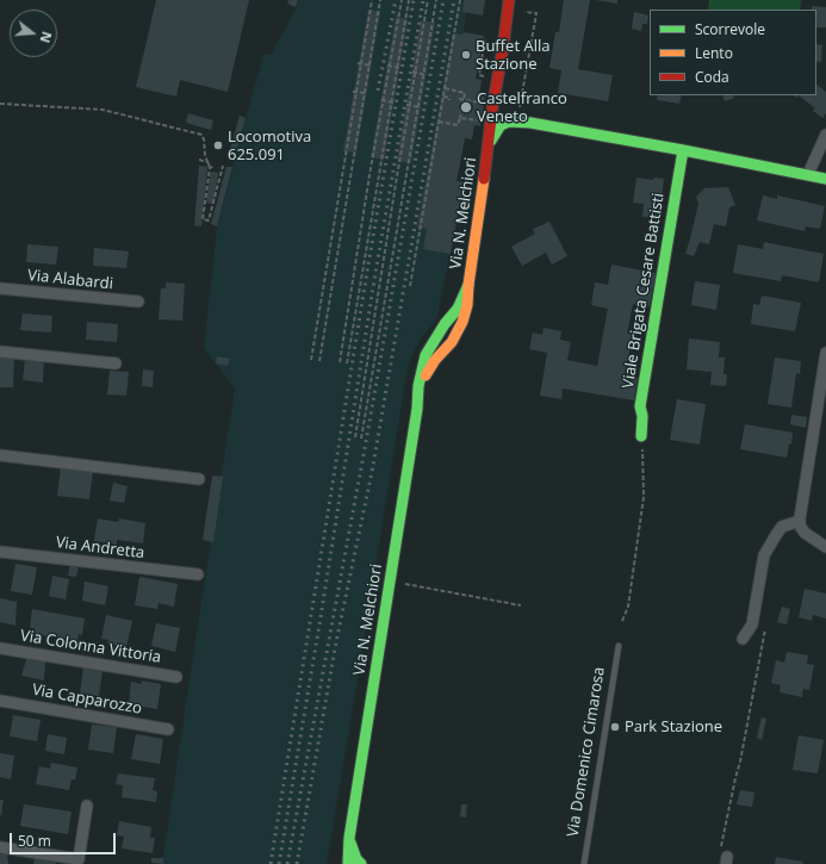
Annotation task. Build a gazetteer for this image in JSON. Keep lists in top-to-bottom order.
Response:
{
  "streets": {
    "street": [
      "Via N. Melchiori",
      "Via Alabardi",
      "Viale Brigata Cesare Battisti",
      "Via Andretta",
      "Via Colonna Vittoria",
      "Via Capparozzo"
    ],
    "lane": ["Via Domenico Cimarosa"]
  },
  "places": [
    "Buffet Alla Stazione",
    "Castelfranco Veneto",
    "Locomotiva 625.091",
    "Park Stazione"
  ],
  "legend": ["Scorrevole", "Lento", "Coda"],
  "scale_bar": "50 m",
  "north": "right"
}
